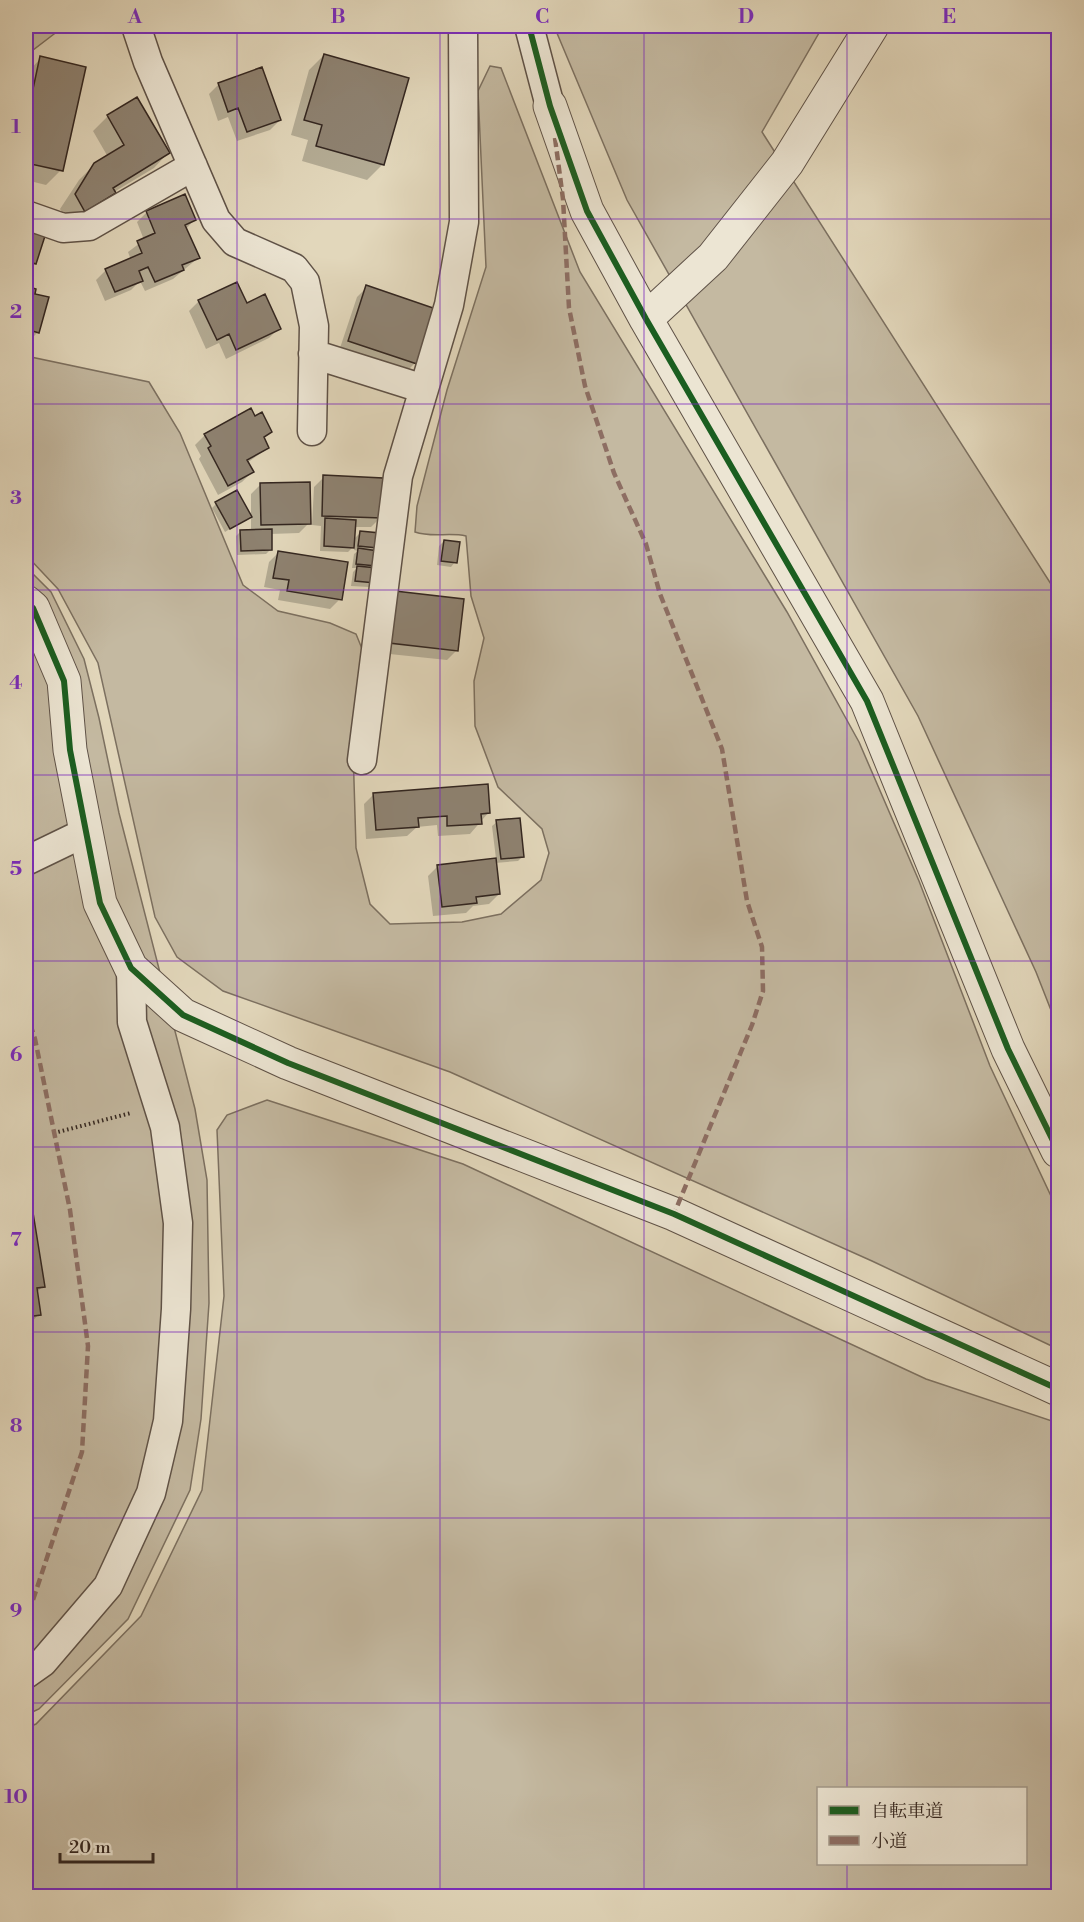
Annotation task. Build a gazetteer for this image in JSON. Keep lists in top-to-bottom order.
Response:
{
  "legend": ["自転車道", "小道"],
  "scale_bar": "20 m",
  "grid": {
    "columns": [
      "A",
      "B",
      "C",
      "D",
      "E"
    ],
    "rows": [
      "1",
      "2",
      "3",
      "4",
      "5",
      "6",
      "7",
      "8",
      "9",
      "10"
    ]
  }
}
